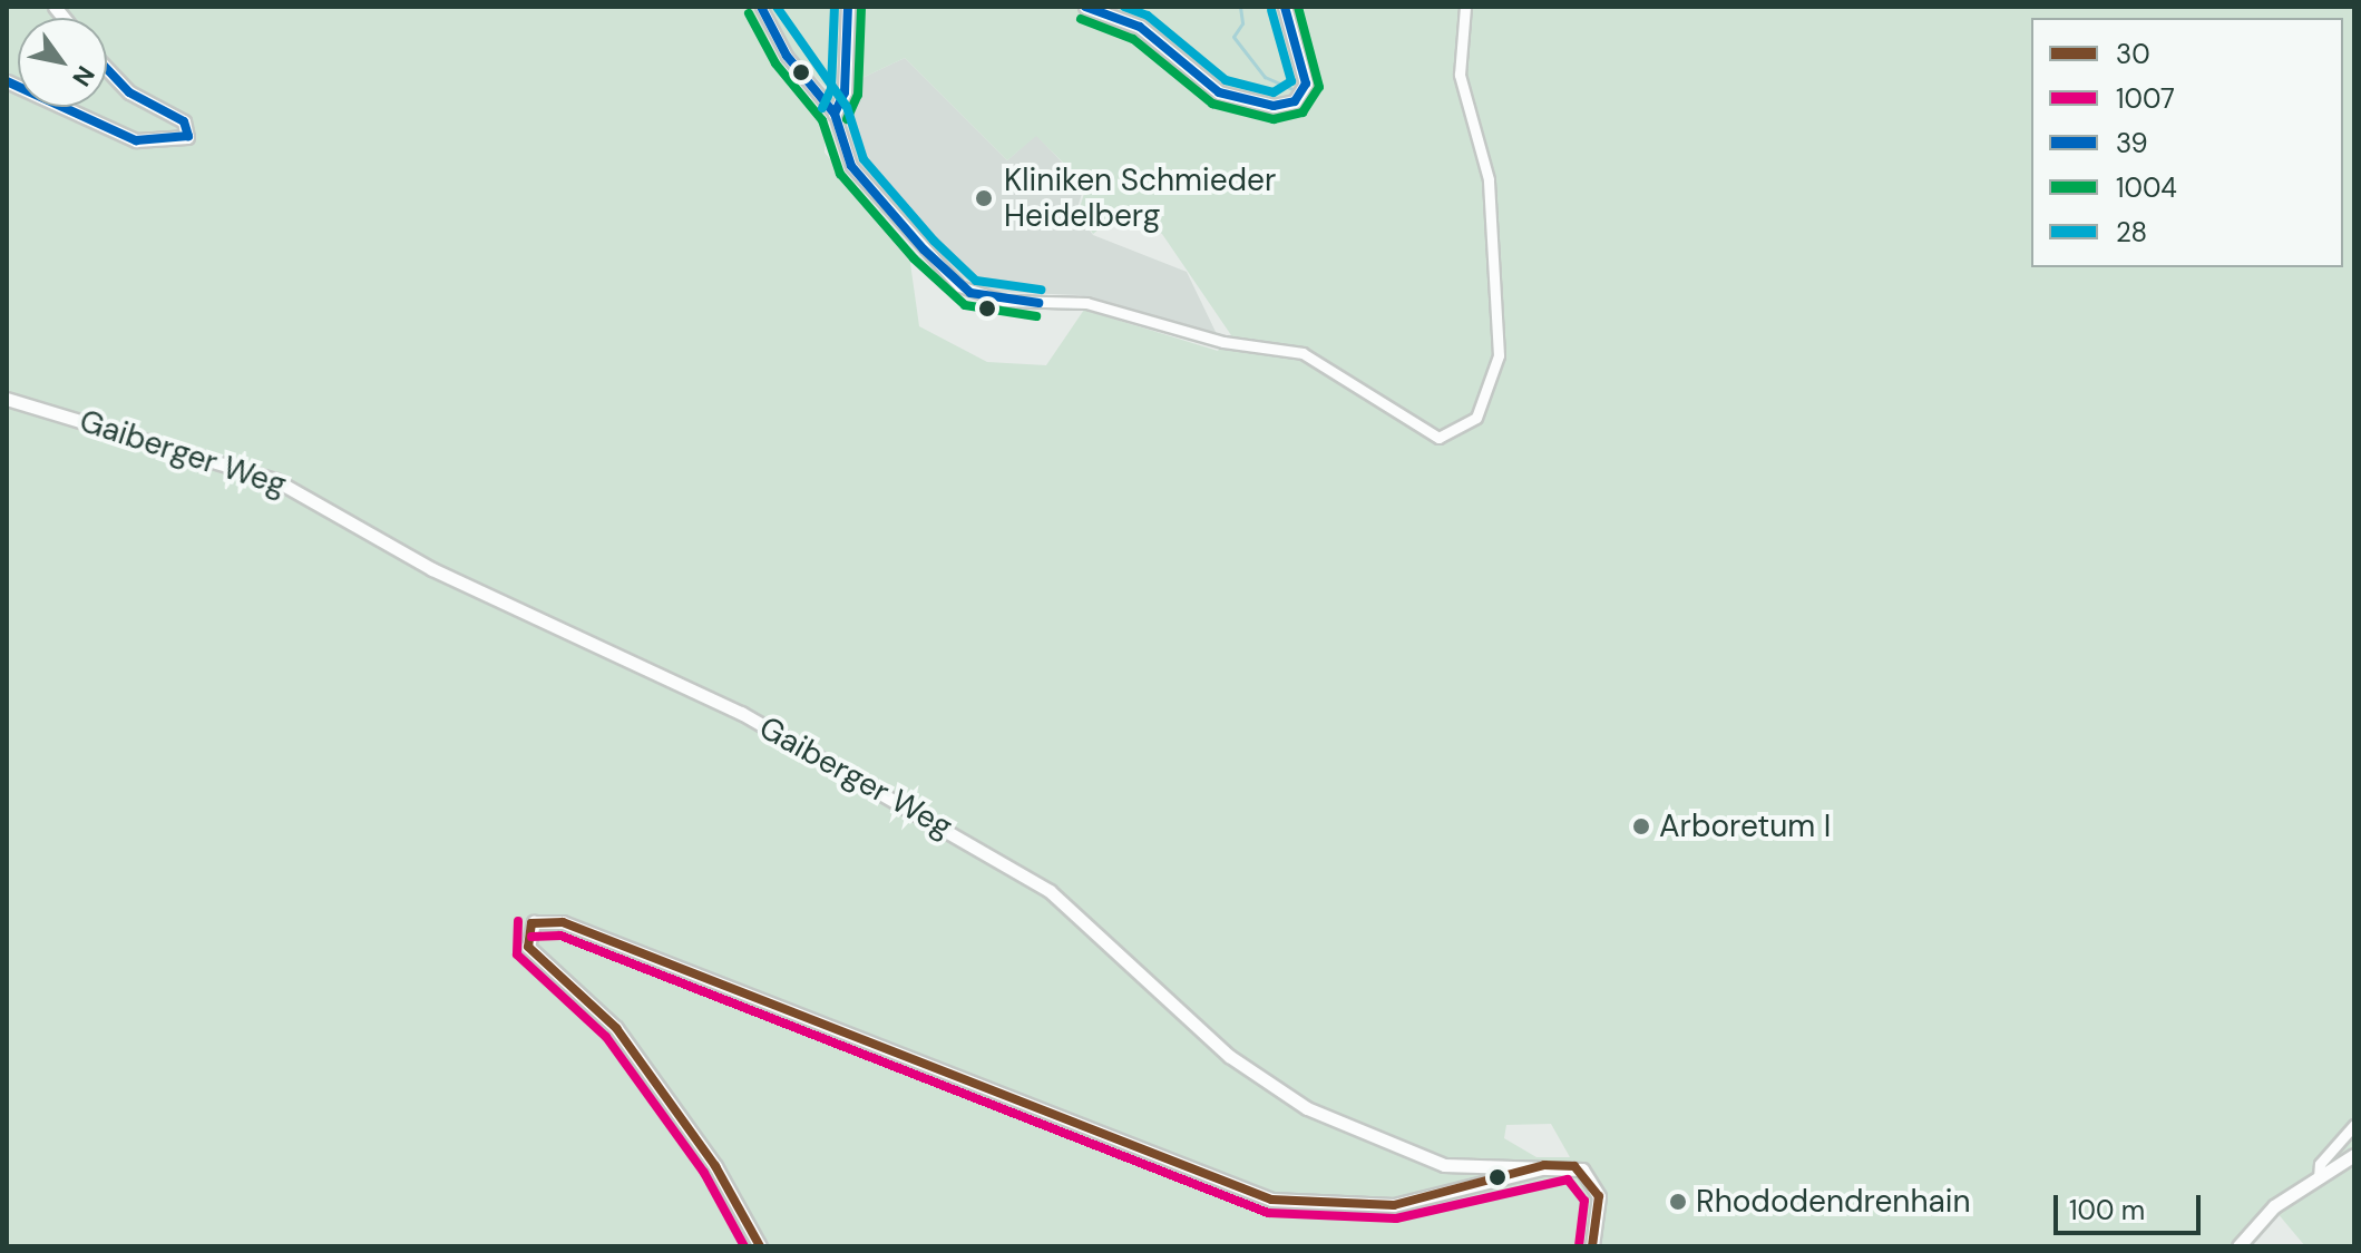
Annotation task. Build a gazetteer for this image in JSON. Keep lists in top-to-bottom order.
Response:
{
  "streets": {
    "street": ["Gaiberger Weg"]
  },
  "places": ["Kliniken Schmieder Heidelberg", "Arboretum I", "Rhododendrenhain"],
  "lines": [
    "transit line 39",
    "transit line 1004",
    "transit line 28",
    "transit line 1007",
    "transit line 30"
  ],
  "legend": [
    "30",
    "1007",
    "39",
    "1004",
    "28"
  ],
  "scale_bar": "100 m",
  "north": "bottom right"
}
